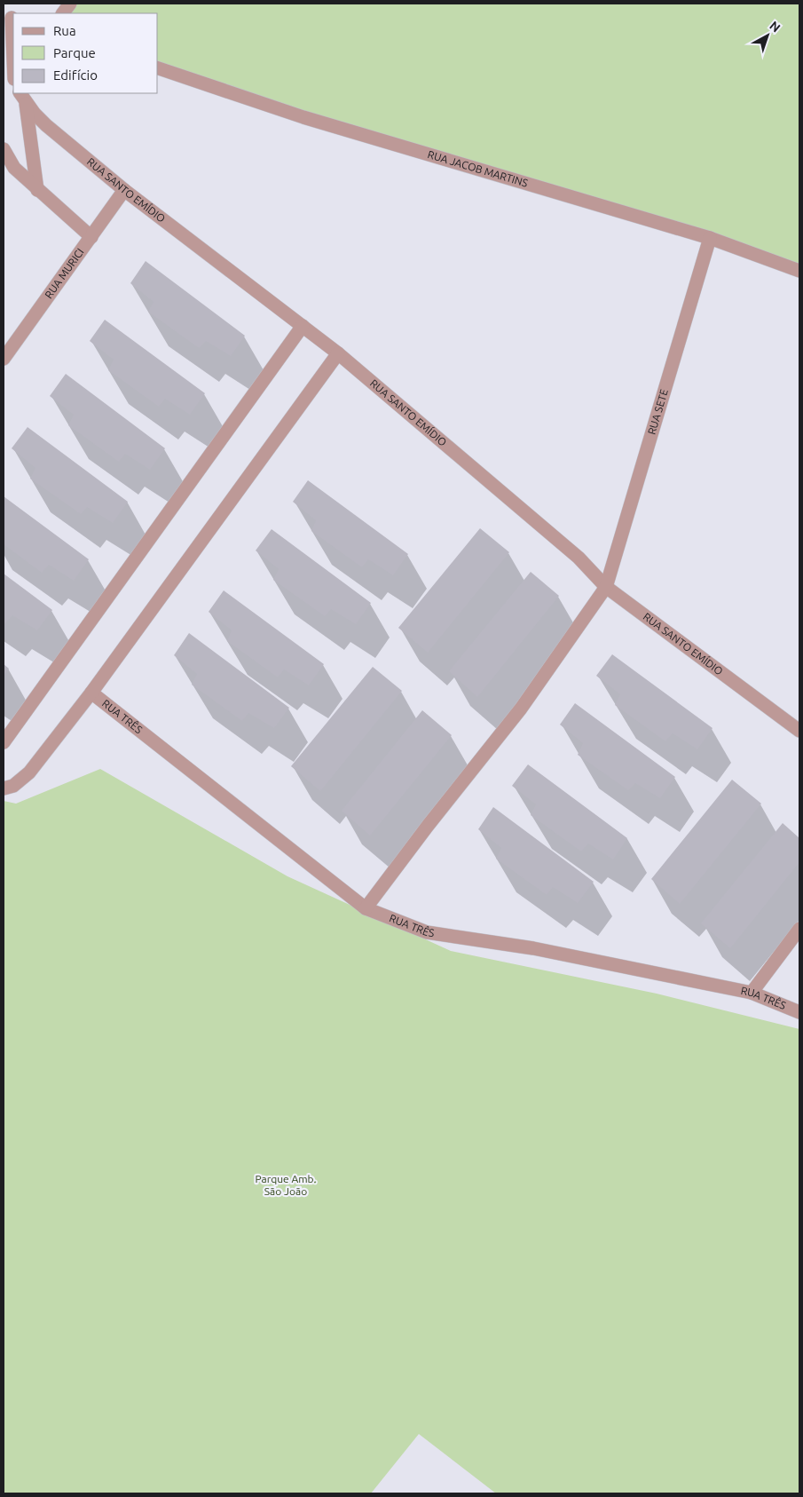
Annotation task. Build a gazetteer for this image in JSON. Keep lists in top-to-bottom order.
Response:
{
  "streets": {
    "street": [
      "RUA JACOB MARTINS",
      "RUA SANTO EMÍDIO",
      "RUA MURICI",
      "RUA SETE",
      "RUA TRÊS"
    ]
  },
  "crossings": [
    ["RUA JACOB MARTINS", "RUA SETE"],
    ["RUA SANTO EMÍDIO", "RUA MURICI"],
    ["RUA SANTO EMÍDIO", "RUA SETE"],
    ["RUA SETE", "RUA TRÊS"]
  ],
  "parks": ["Parque Amb. São João"],
  "legend": ["Rua", "Parque", "Edifício"],
  "north": "top right"
}
